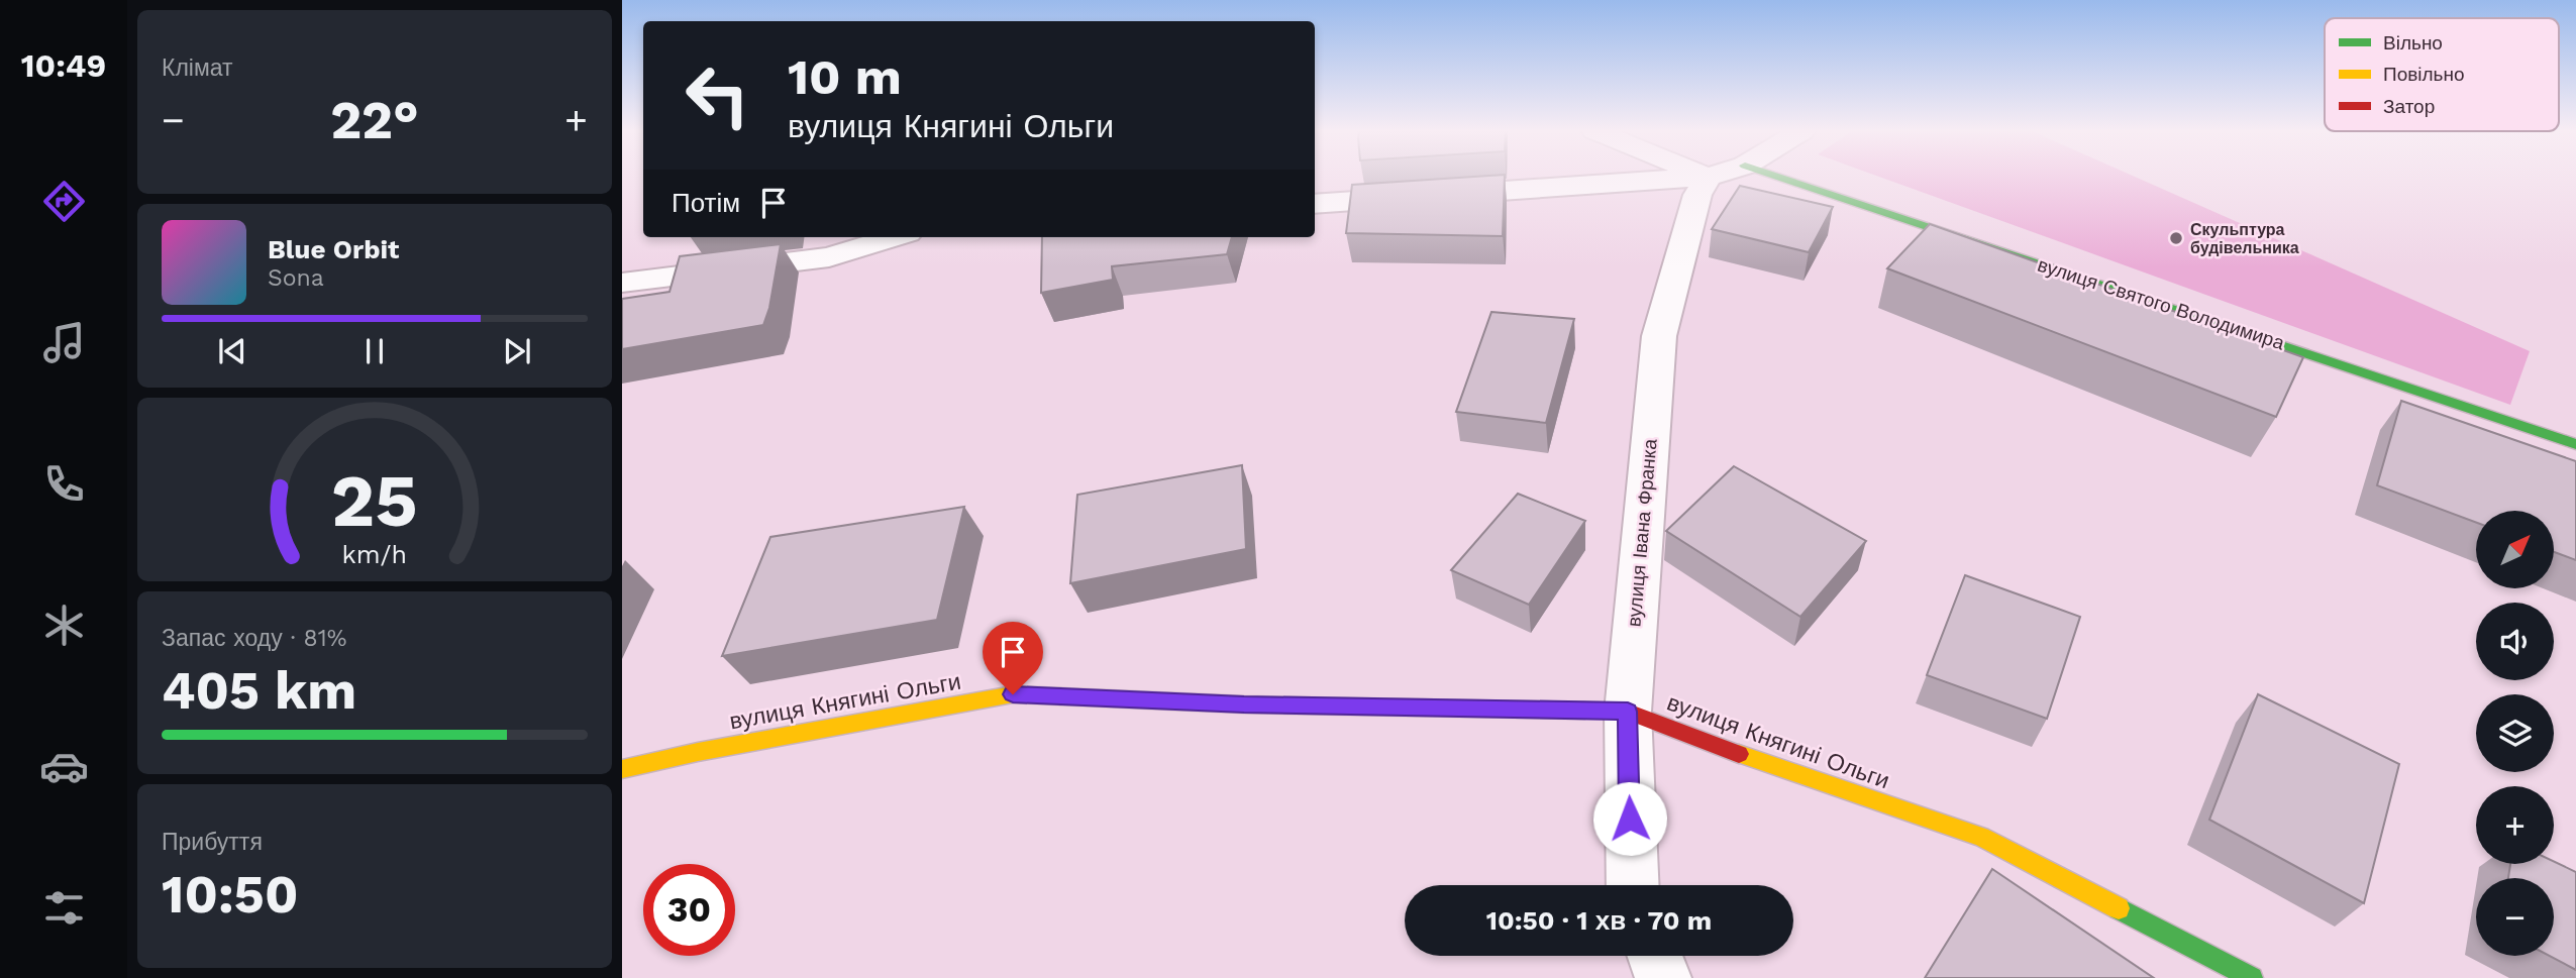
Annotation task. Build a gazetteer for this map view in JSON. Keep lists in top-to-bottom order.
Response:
{
  "streets": {
    "street": ["вулиця Святого Володимира", "вулиця Івана Франка", "вулиця Княгині Ольги"]
  },
  "crossings": [
    ["вулиця Івана Франка", "вулиця Княгині Ольги"]
  ],
  "places": ["Скульптура будівельника"],
  "legend": ["Вільно", "Повільно", "Затор"],
  "north": "top right",
  "page": {
    "tabs": "10:49",
    "tile": [
      "Клімат",
      ["Запас ходу · 81%", "405 km"],
      ["Прибуття", "10:50"]
    ],
    "turn": ["10 m", "вулиця Княгині Ольги"],
    "heat": ["−", "22°", "+"],
    "then": "Потім",
    "song": ["Blue Orbit", "Sona"],
    "map_buttons": ["+", "−"],
    "limit": "30",
    "trip": "10:50 · 1 хв · 70 m",
    "gauge": ["25", "km/h"]
  }
}
